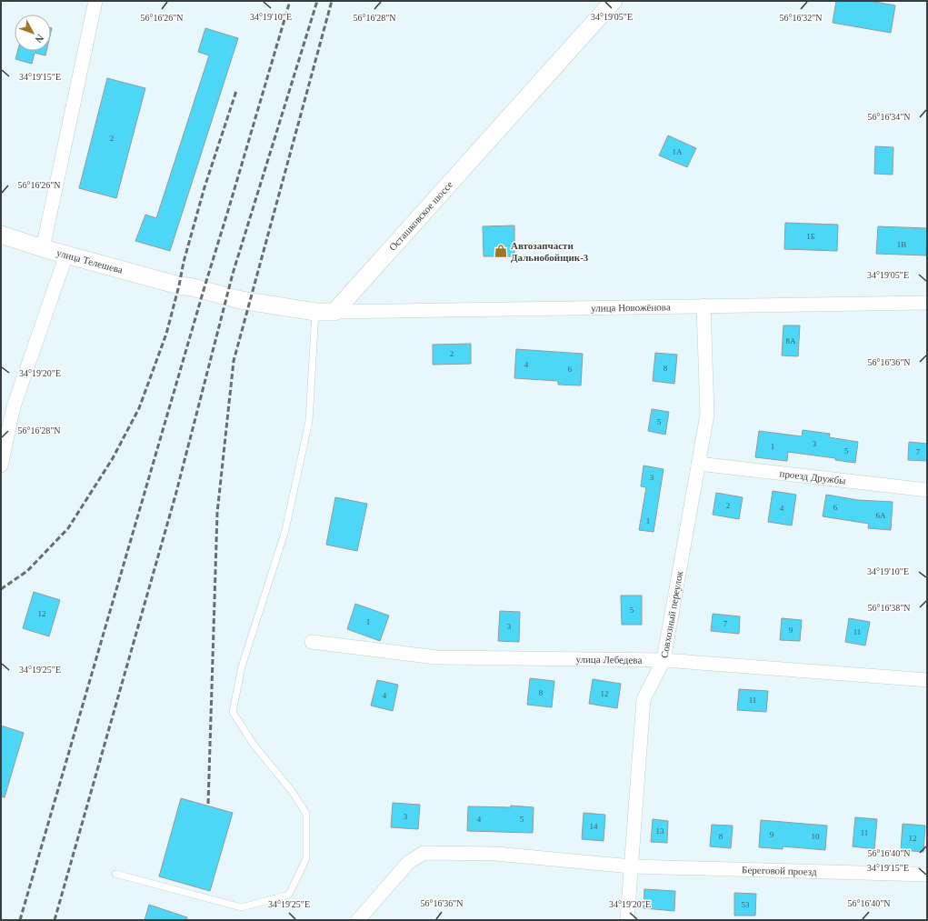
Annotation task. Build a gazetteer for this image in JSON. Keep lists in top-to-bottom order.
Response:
{
  "streets": {
    "street": [
      "Осташковское шоссе",
      "улица Телешева",
      "улица Новожёнова",
      "проезд Дружбы",
      "Совхозный переулок",
      "улица Лебедева",
      "Береговой проезд"
    ]
  },
  "crossings": [
    ["Осташковское шоссе", "улица Новожёнова"],
    ["улица Новожёнова", "Совхозный переулок"],
    ["проезд Дружбы", "Совхозный переулок"],
    ["Совхозный переулок", "улица Лебедева"],
    ["Совхозный переулок", "Береговой проезд"]
  ],
  "places": {
    "shop": ["Автозапчасти Дальнобойщик-3"]
  },
  "house_numbers": [
    "2",
    "1А",
    "1Б",
    "1В",
    "8А",
    "2",
    "4",
    "8",
    "6",
    "5",
    "3",
    "1",
    "5",
    "7",
    "3",
    "2",
    "6",
    "4",
    "6А",
    "1",
    "5",
    "12",
    "1",
    "7",
    "3",
    "9",
    "11",
    "8",
    "12",
    "4",
    "11",
    "3",
    "4",
    "5",
    "14",
    "13",
    "11",
    "9",
    "8",
    "10",
    "12",
    "53"
  ],
  "north": "bottom right",
  "coordinates": [
    "34°19'10\"E",
    "34°19'05\"E",
    "56°16'26\"N",
    "56°16'28\"N",
    "56°16'32\"N",
    "34°19'15\"E",
    "56°16'34\"N",
    "56°16'36\"N",
    "34°19'20\"E",
    "56°16'38\"N",
    "34°19'25\"E",
    "56°16'40\"N"
  ]
}
